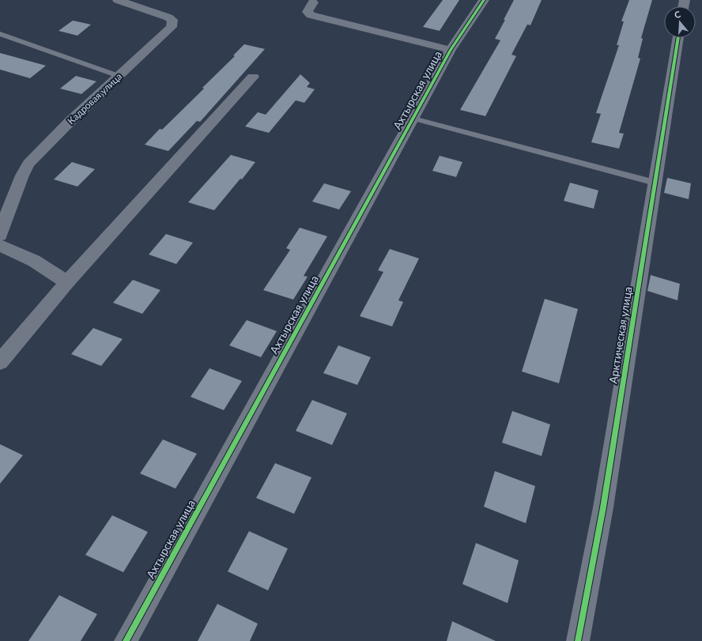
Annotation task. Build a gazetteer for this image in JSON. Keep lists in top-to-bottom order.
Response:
{
  "streets": {
    "street": ["Ахтырская улица", "Кадровая улица", "Арктическая улица"]
  },
  "north": "top"
}
